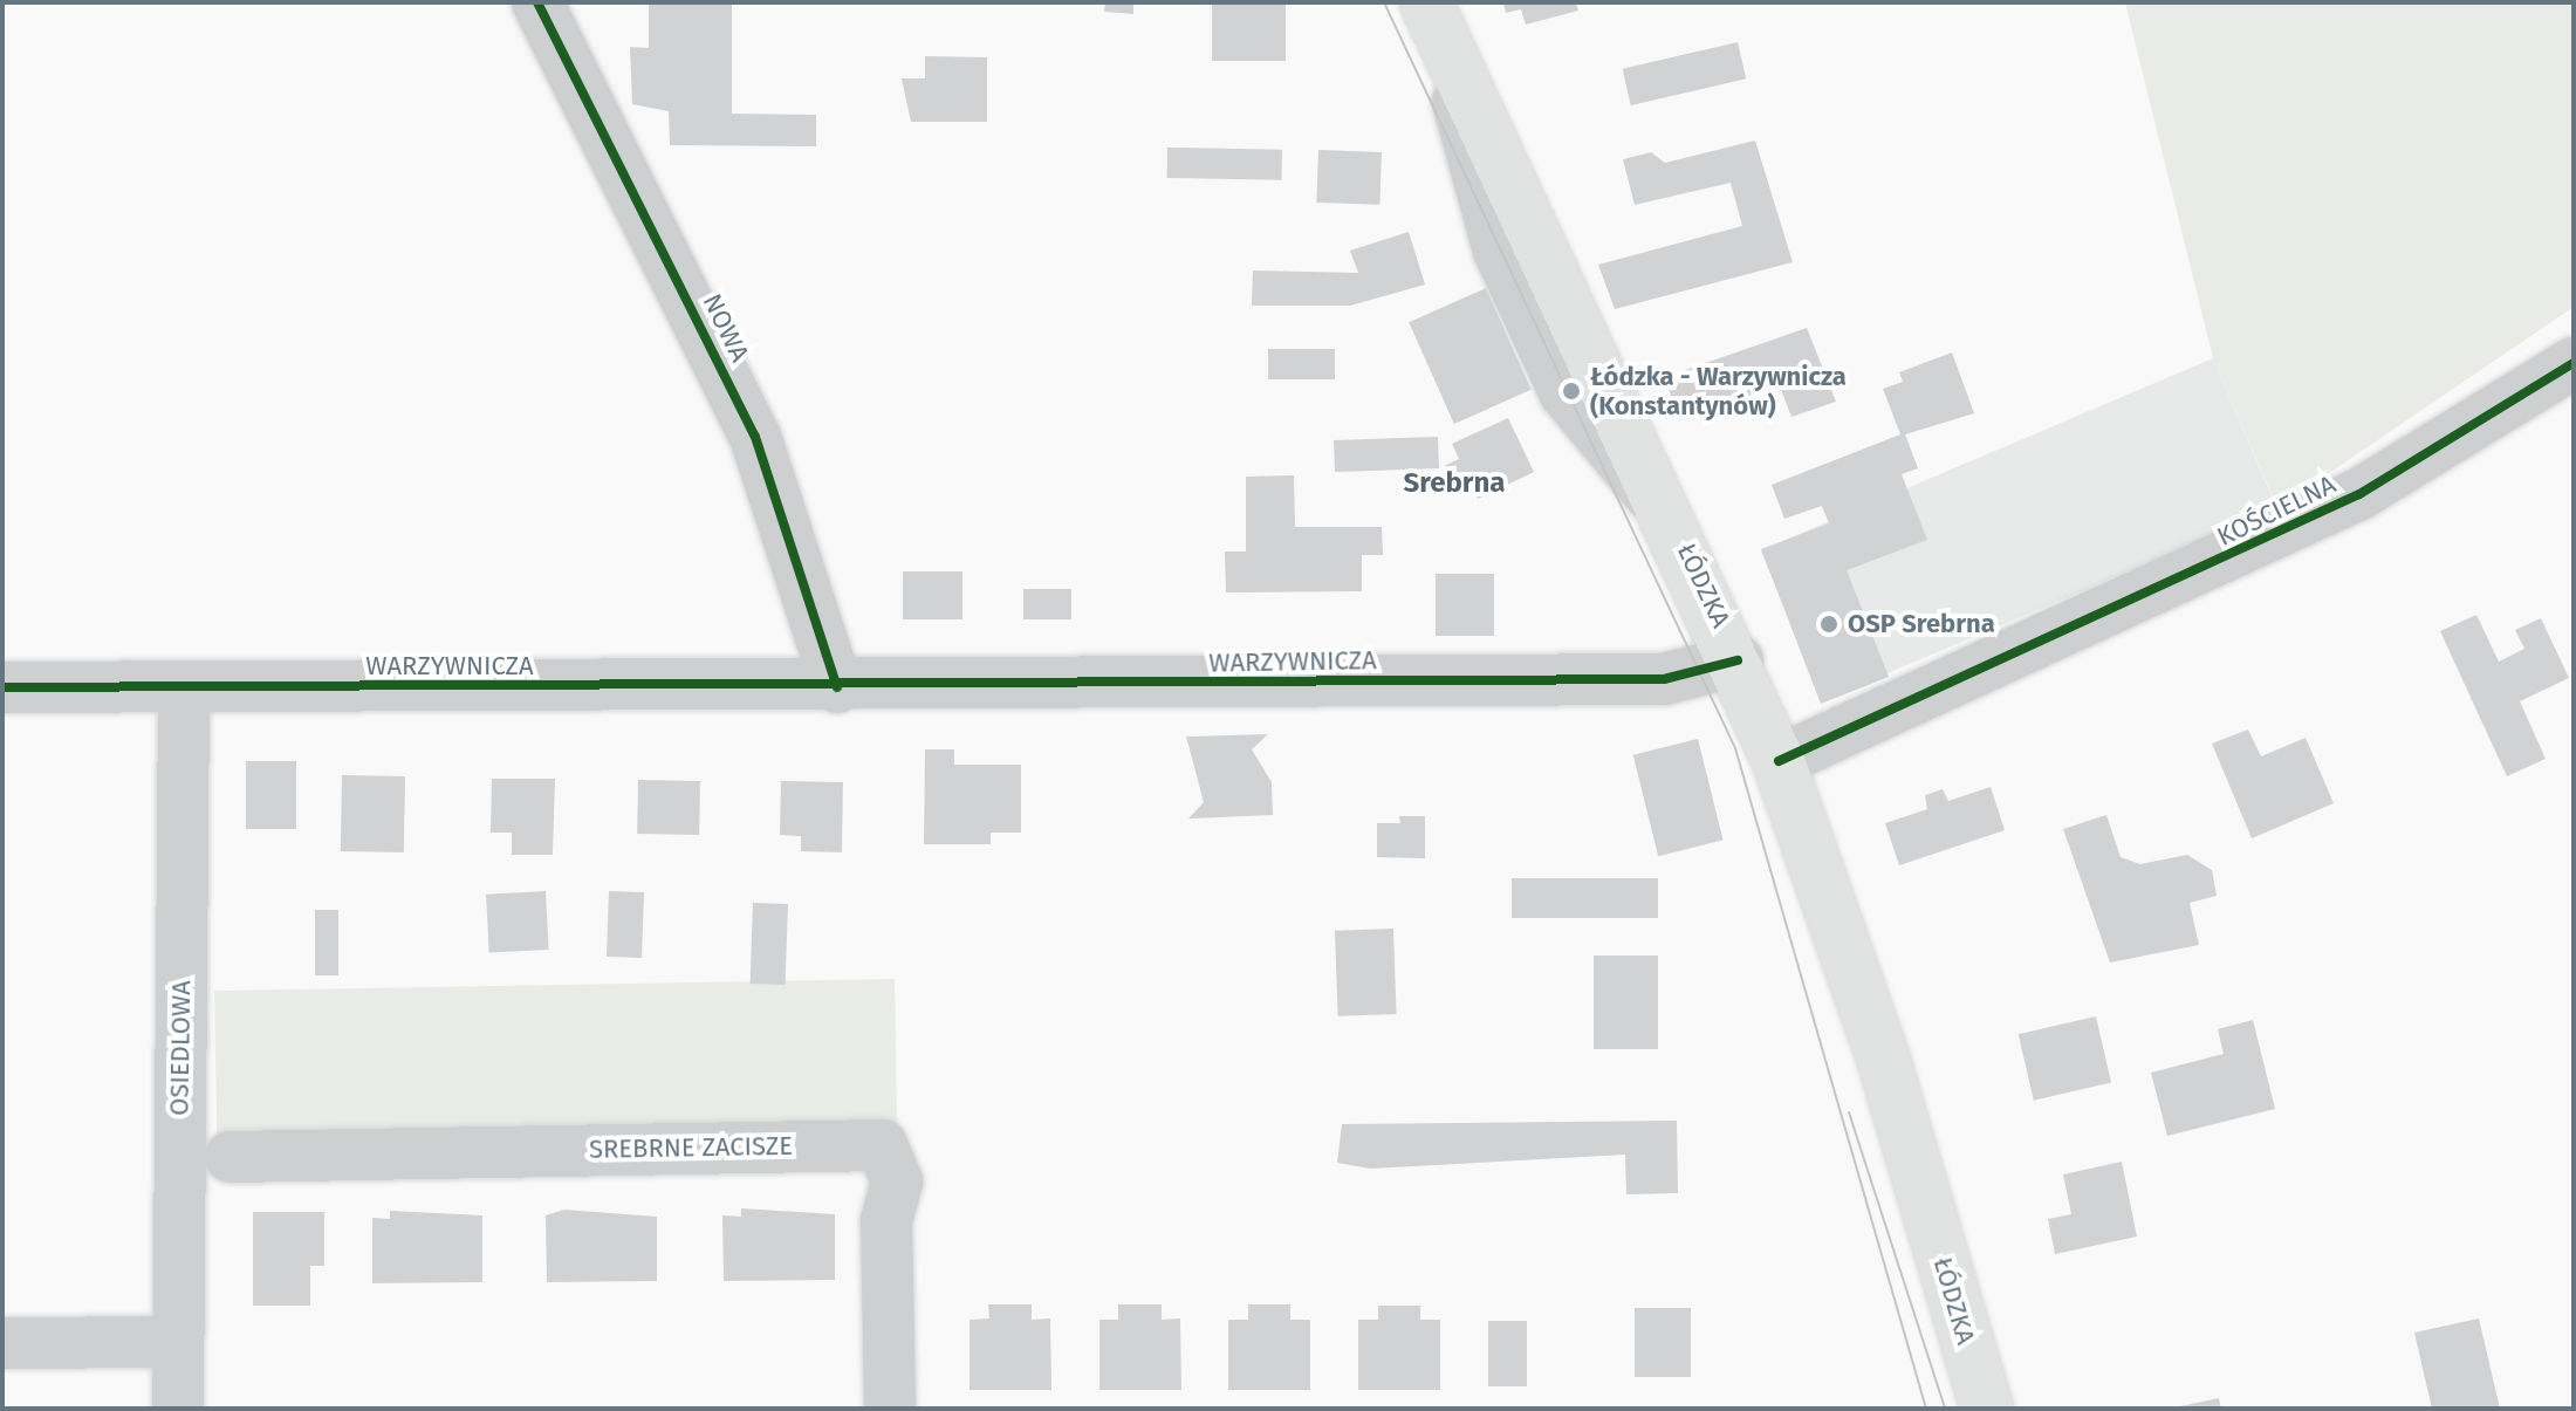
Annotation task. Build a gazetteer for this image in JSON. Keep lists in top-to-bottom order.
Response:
{
  "streets": {
    "main road": ["ŁÓDZKA"],
    "street": [
      "NOWA",
      "KOŚCIELNA",
      "WARZYWNICZA",
      "OSIEDLOWA",
      "SREBRNE ZACISZE"
    ]
  },
  "crossings": [
    ["NOWA", "WARZYWNICZA"],
    ["KOŚCIELNA", "ŁÓDZKA"],
    ["ŁÓDZKA", "WARZYWNICZA"],
    ["WARZYWNICZA", "OSIEDLOWA"]
  ],
  "districts": ["Srebrna"],
  "places": ["Łódzka - Warzywnicza (Konstantynów)", "OSP Srebrna"]
}
